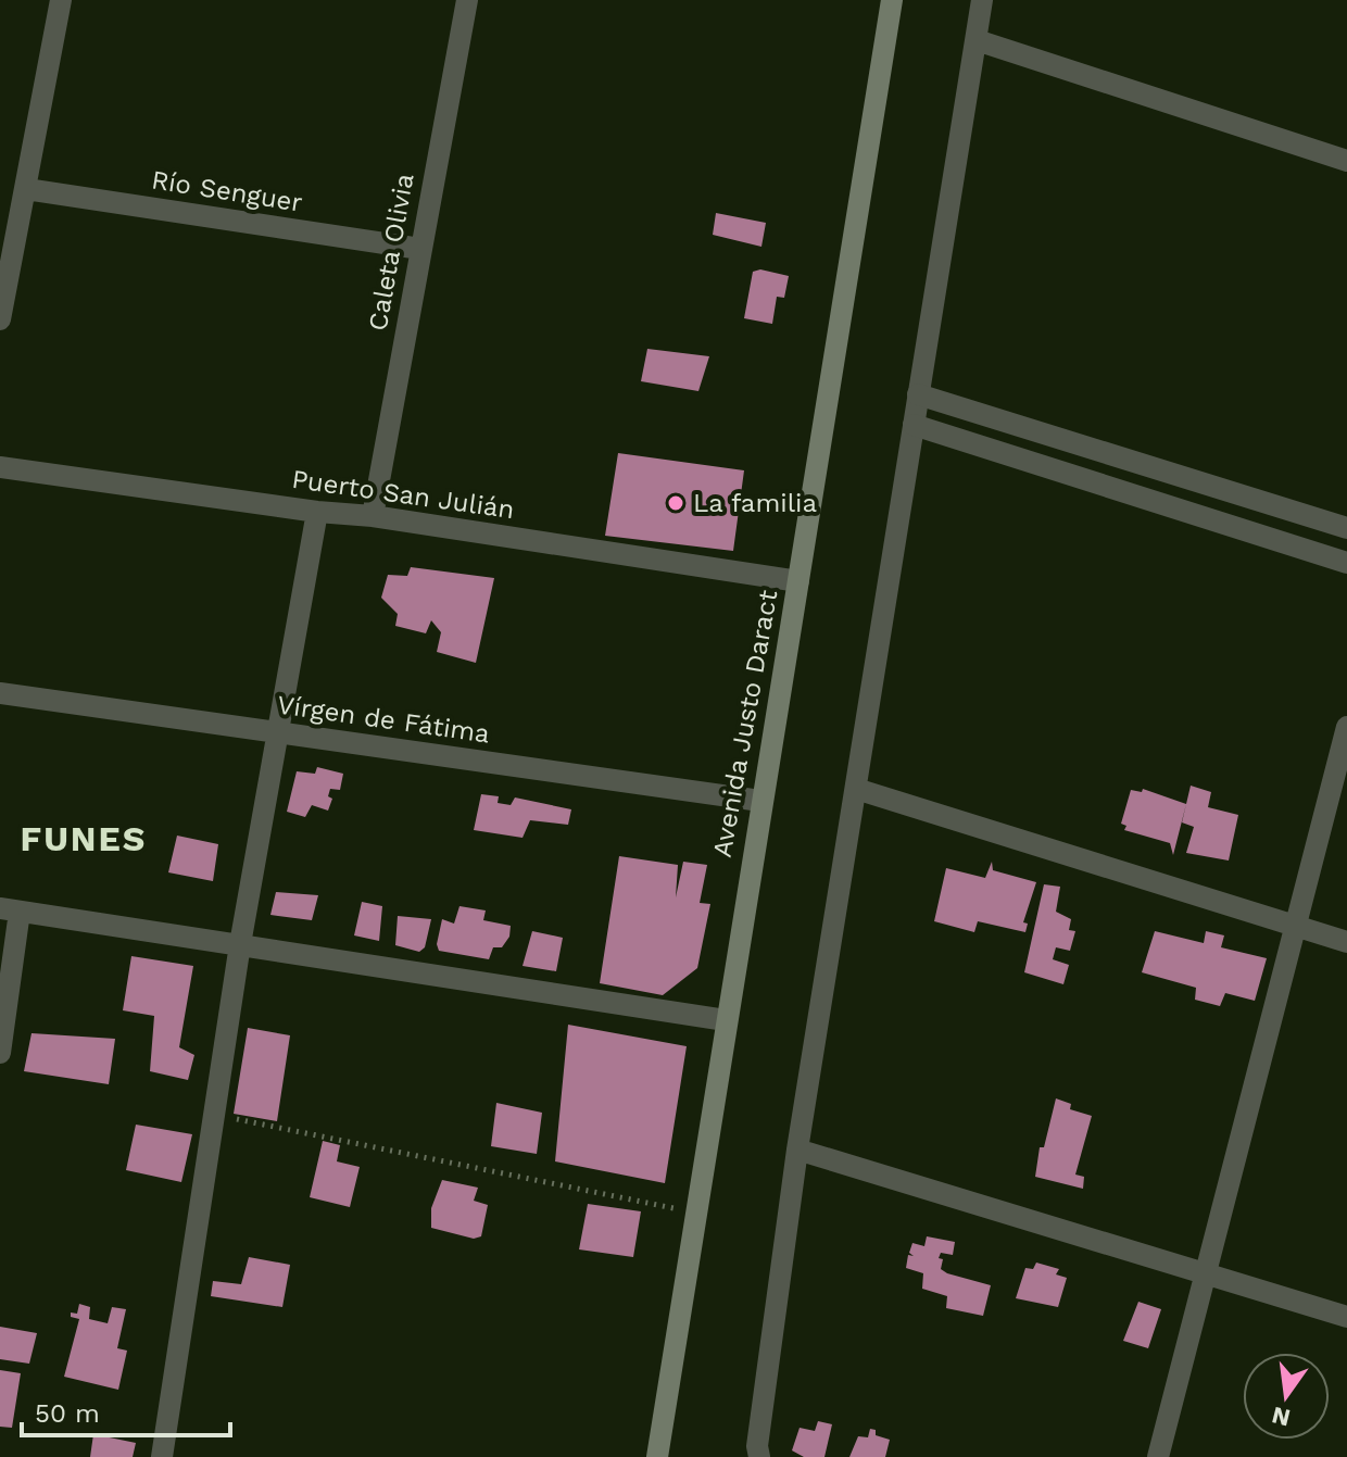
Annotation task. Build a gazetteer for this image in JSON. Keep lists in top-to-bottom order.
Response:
{
  "streets": {
    "main road": ["Avenida Justo Daract"],
    "street": [
      "Río Senguer",
      "Caleta Olivia",
      "Puerto San Julián",
      "Vírgen de Fátima"
    ]
  },
  "crossings": [
    ["Río Senguer", "Caleta Olivia"],
    ["Caleta Olivia", "Puerto San Julián"],
    ["Puerto San Julián", "Avenida Justo Daract"],
    ["Vírgen de Fátima", "Avenida Justo Daract"]
  ],
  "districts": ["FUNES"],
  "places": ["La familia"],
  "scale_bar": "50 m",
  "north": "bottom"
}
